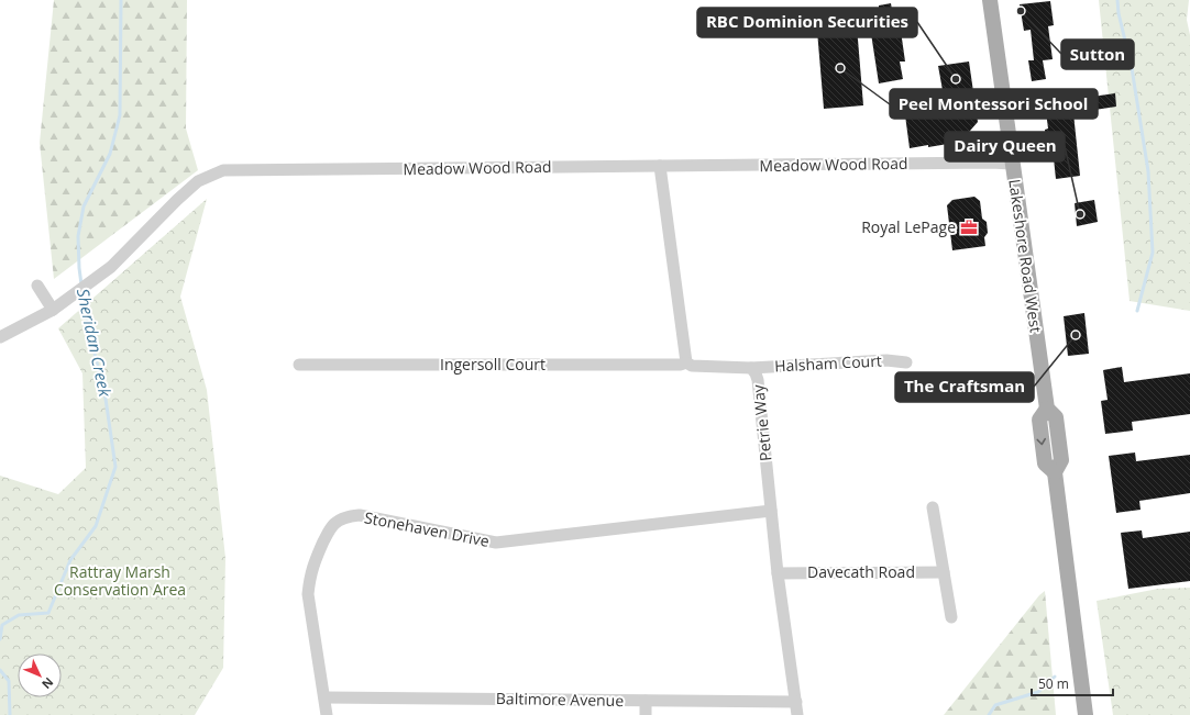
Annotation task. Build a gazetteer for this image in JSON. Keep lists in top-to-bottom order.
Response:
{
  "streets": {
    "main road": ["Lakeshore Road West"],
    "street": [
      "Meadow Wood Road",
      "Halsham Court",
      "Ingersoll Court",
      "Petrie Way",
      "Stonehaven Drive",
      "Davecath Road",
      "Baltimore Avenue"
    ]
  },
  "crossings": [
    ["Meadow Wood Road", "Lakeshore Road West"],
    ["Halsham Court", "Petrie Way"],
    ["Ingersoll Court", "Petrie Way"],
    ["Petrie Way", "Stonehaven Drive"],
    ["Petrie Way", "Davecath Road"],
    ["Petrie Way", "Baltimore Avenue"],
    ["Stonehaven Drive", "Baltimore Avenue"]
  ],
  "water": ["Sheridan Creek"],
  "parks": ["Rattray Marsh Conservation Area"],
  "places": {
    "other": [
      "Sutton",
      "Peel Montessori School",
      "RBC Dominion Securities",
      "Dairy Queen",
      "The Craftsman"
    ],
    "office": ["Royal LePage"]
  },
  "scale_bar": "50 m",
  "north": "bottom right"
}
